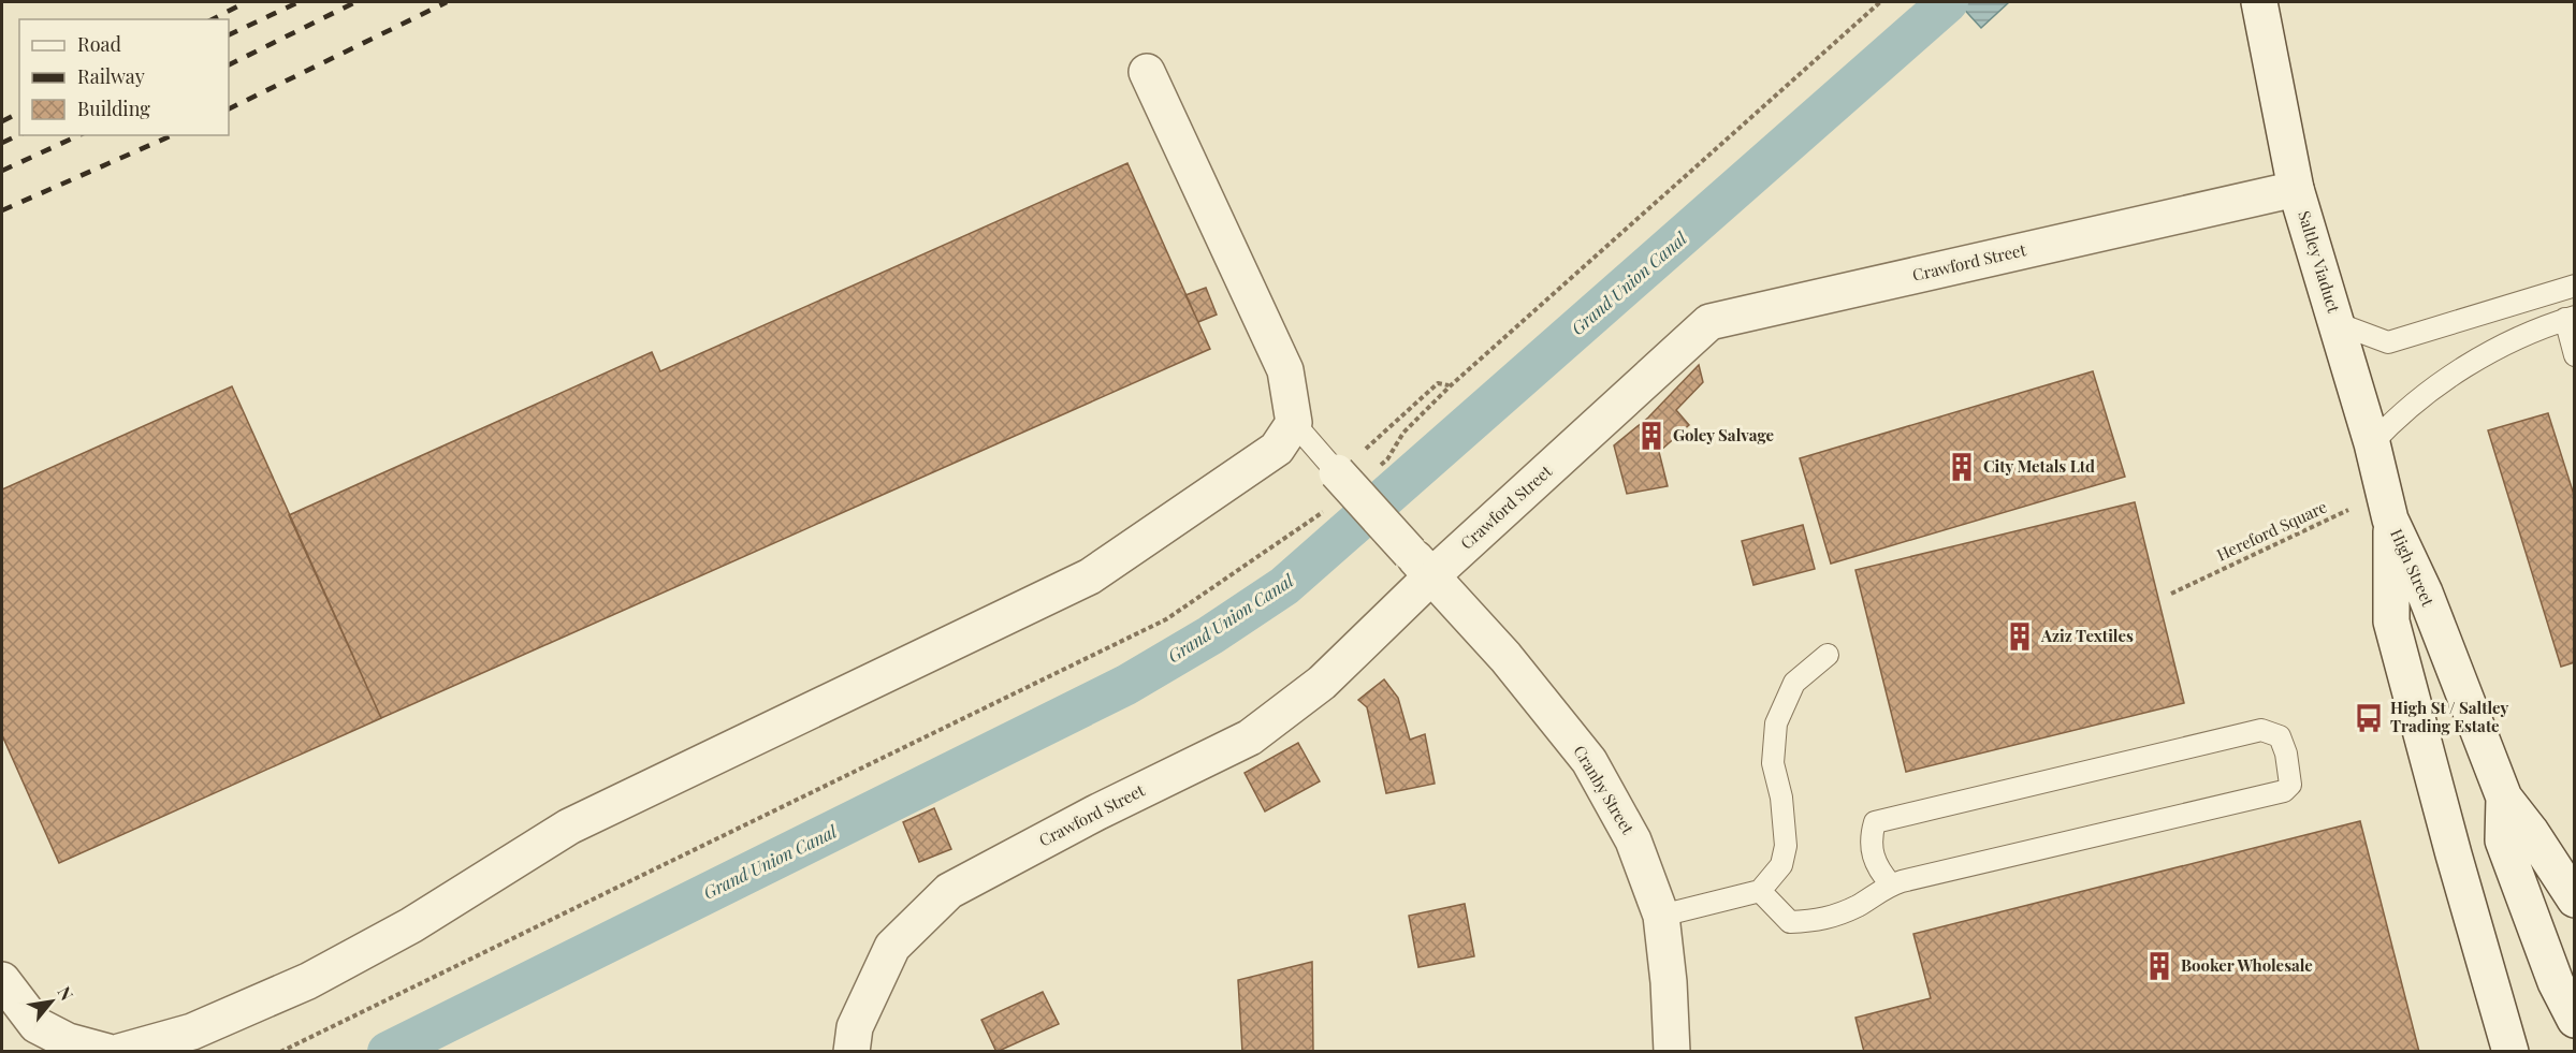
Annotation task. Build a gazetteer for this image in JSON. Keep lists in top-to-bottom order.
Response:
{
  "streets": {
    "street": [
      "Saltley Viaduct",
      "Crawford Street",
      "High Street",
      "Cranby Street"
    ],
    "path": ["Hereford Square"]
  },
  "crossings": [
    ["Saltley Viaduct", "Crawford Street"],
    ["Saltley Viaduct", "Hereford Square"],
    ["Saltley Viaduct", "High Street"],
    ["Crawford Street", "Cranby Street"],
    ["Hereford Square", "High Street"]
  ],
  "water": ["Grand Union Canal"],
  "places": {
    "building": [
      "Goley Salvage",
      "City Metals Ltd",
      "Aziz Textiles",
      "Booker Wholesale"
    ],
    "bus stop": ["High St / Saltley Trading Estate"]
  },
  "legend": ["Road", "Railway", "Building"],
  "north": "top right"
}
